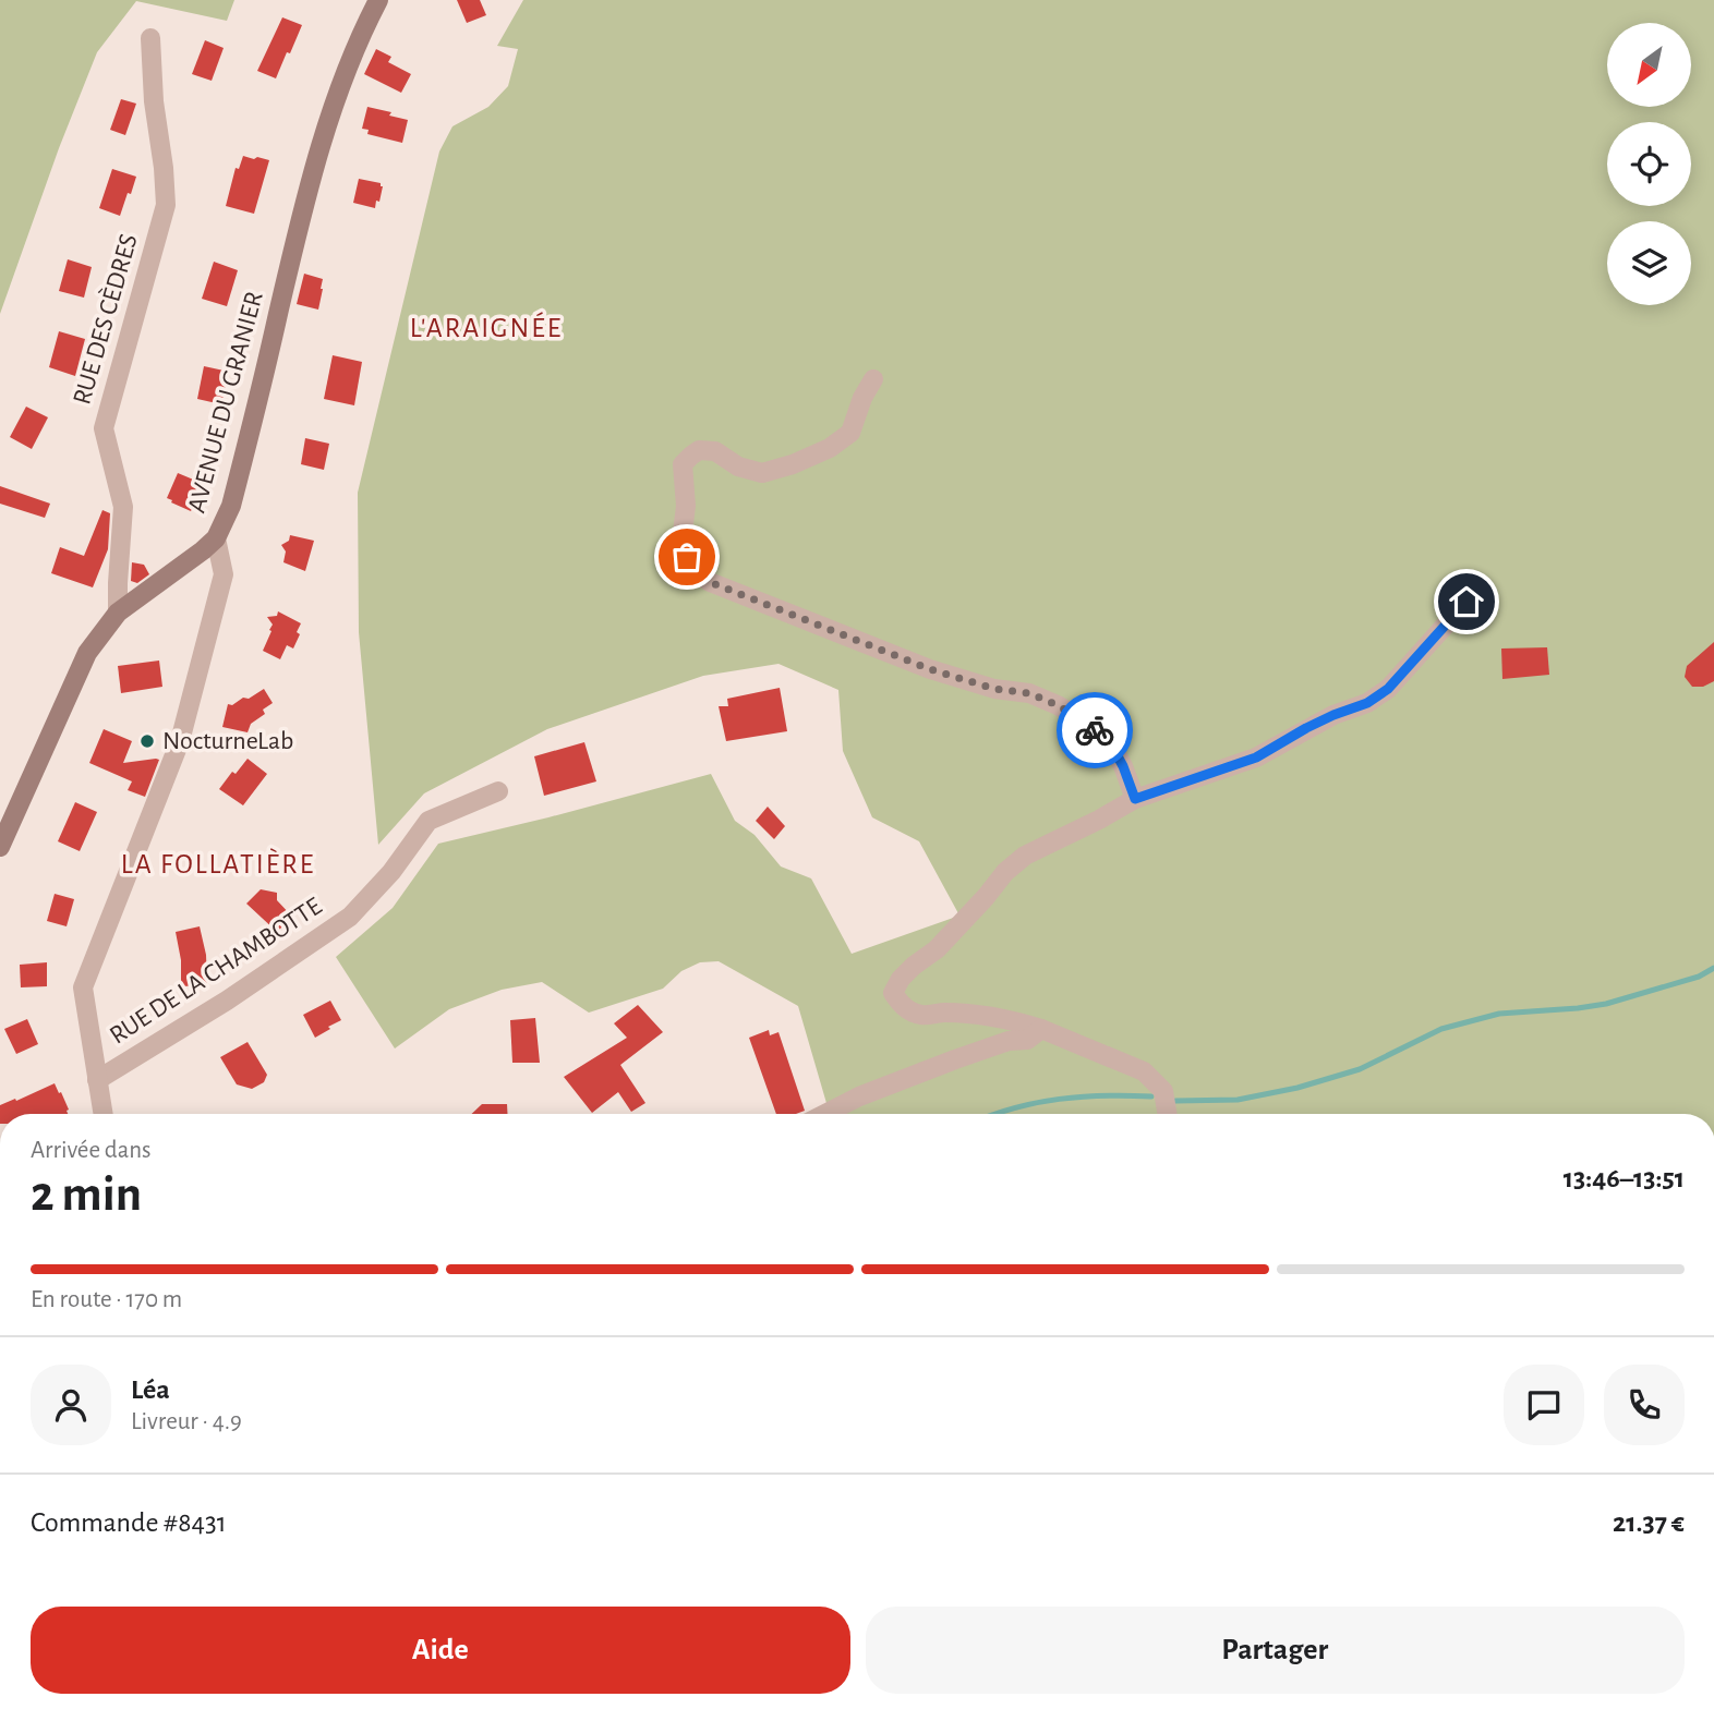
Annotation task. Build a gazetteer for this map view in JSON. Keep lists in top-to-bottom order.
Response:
{
  "streets": {
    "main road": ["AVENUE DU GRANIER"],
    "street": ["RUE DES CÈDRES", "RUE DE LA CHAMBOTTE"]
  },
  "crossings": [
    ["RUE DES CÈDRES", "AVENUE DU GRANIER"]
  ],
  "districts": ["L'ARAIGNÉE", "LA FOLLATIÈRE"],
  "places": ["NocturneLab"],
  "north": "bottom left",
  "page": {
    "heading": ["2 min", "Arrivée dans", "13:46–13:51"],
    "panel": [
      "Léa",
      "Livreur · 4.9",
      "Commande #8431",
      "21.37 €"
    ],
    "bar": "En route · 170 m",
    "buttons": ["Aide", "Partager"]
  }
}
